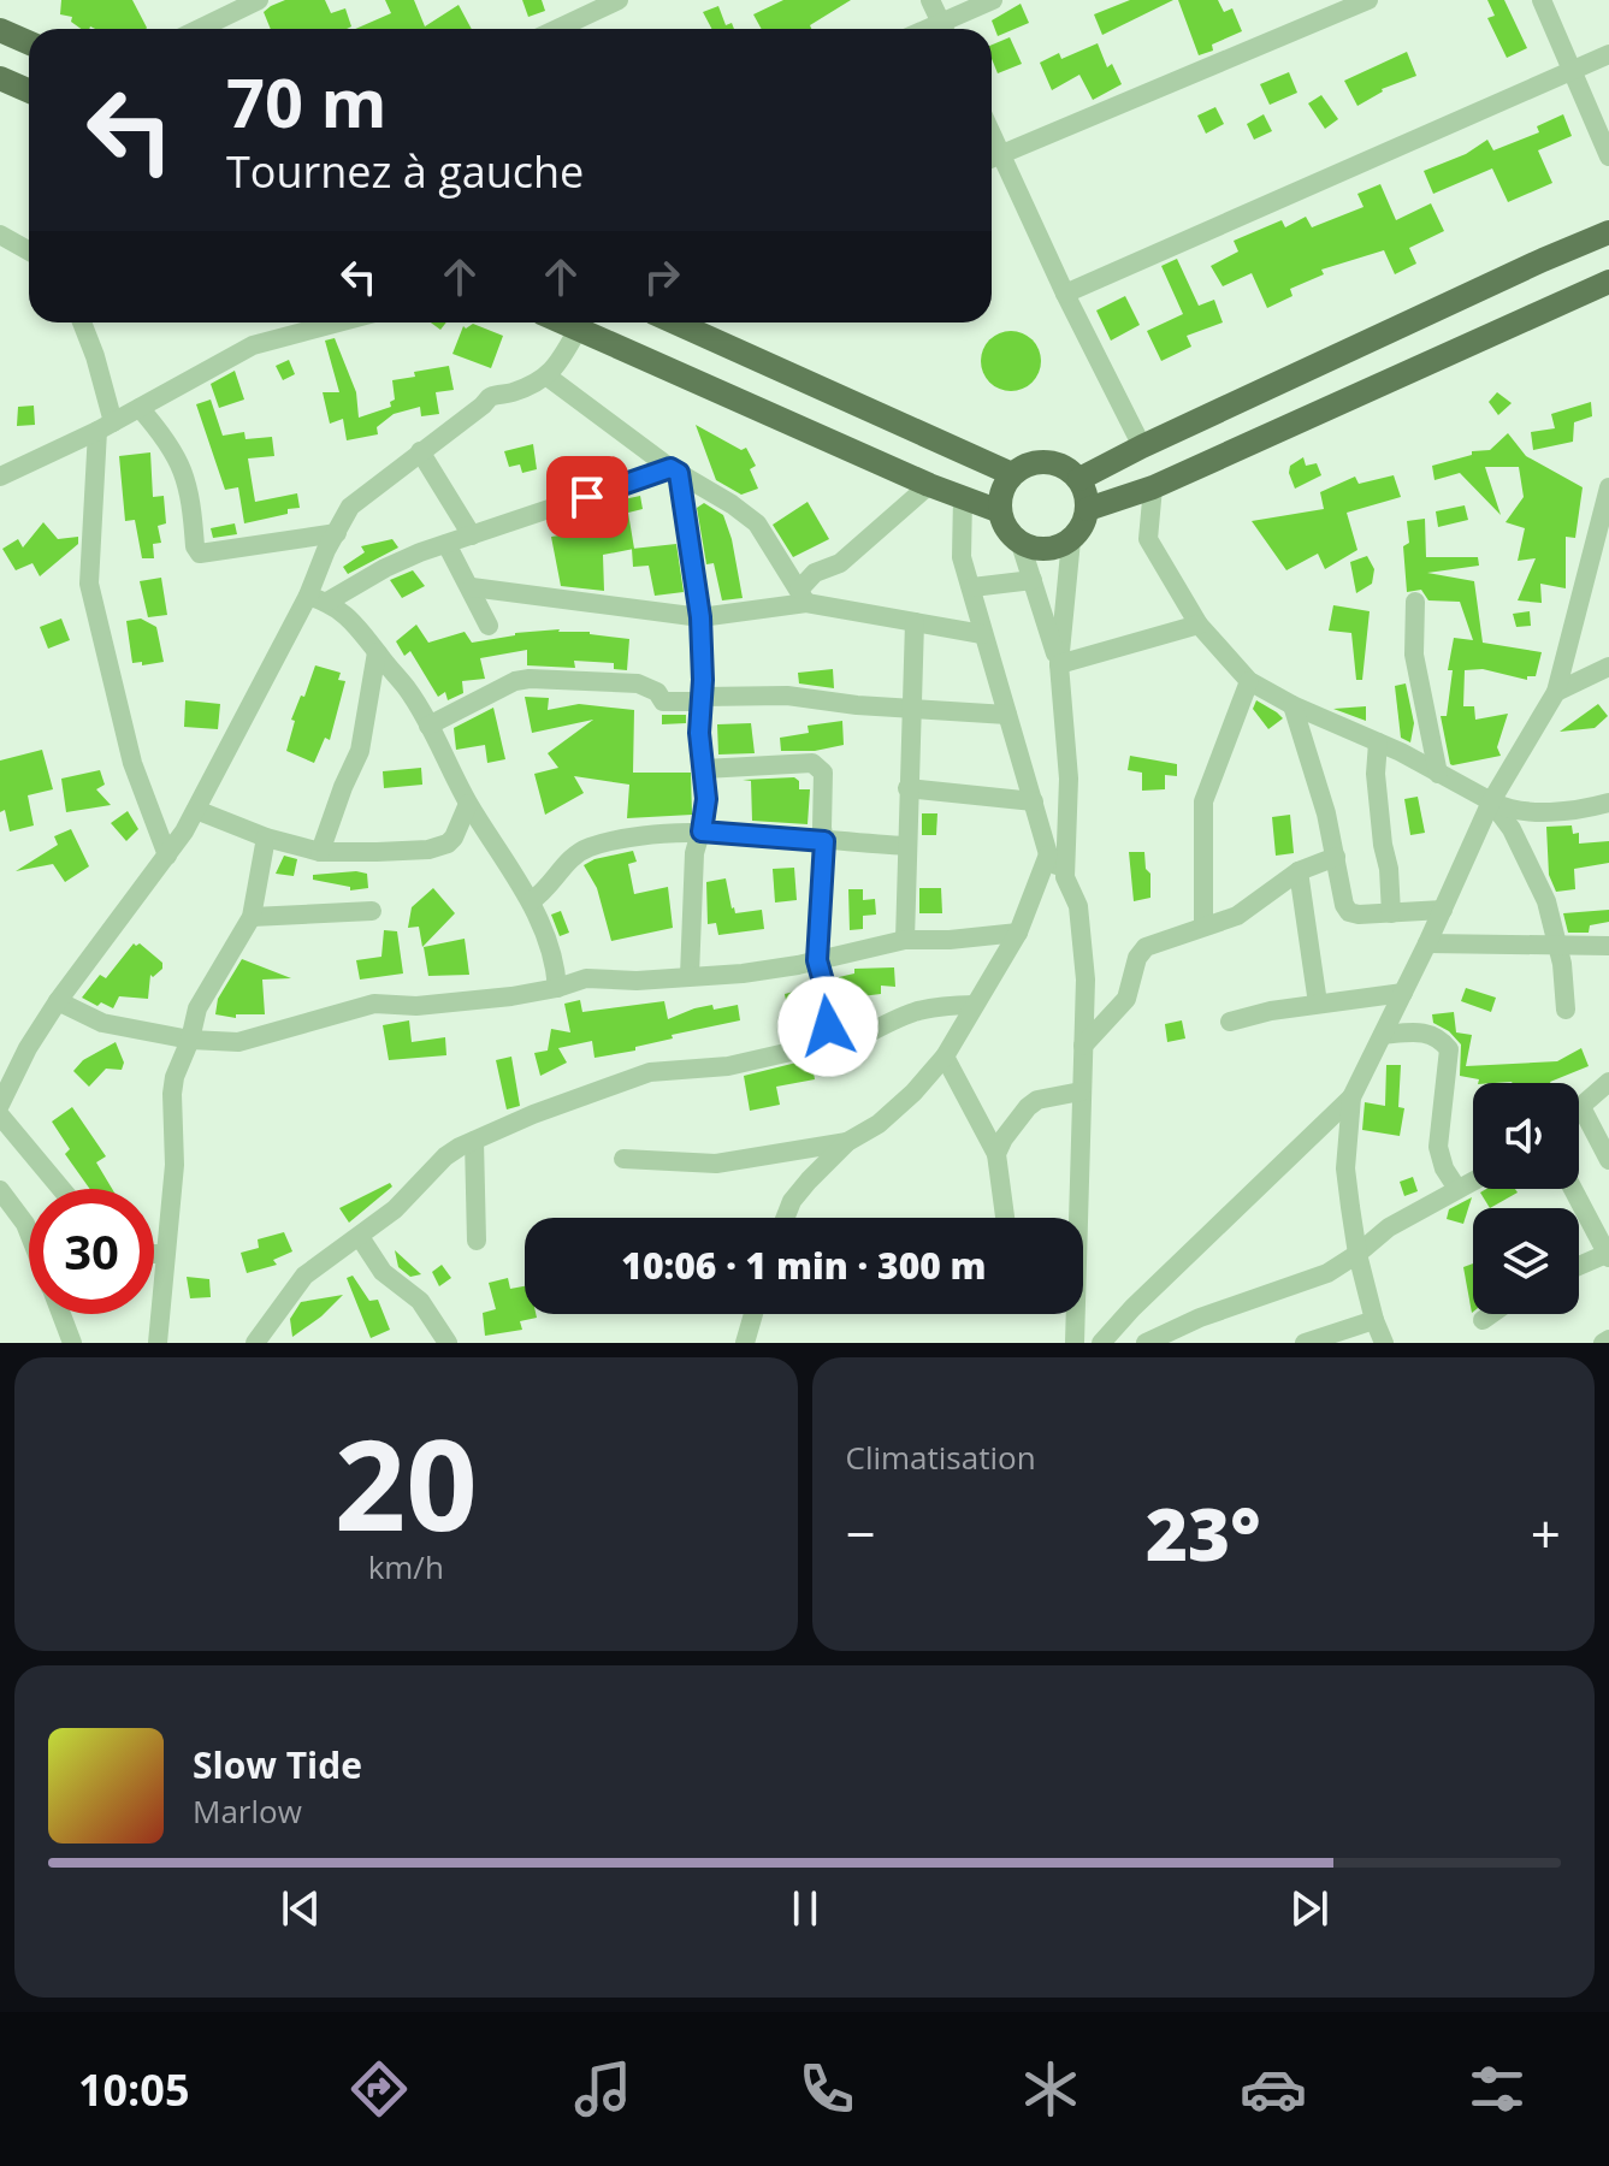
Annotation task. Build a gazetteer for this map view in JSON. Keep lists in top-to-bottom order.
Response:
{
  "page": {
    "turn": ["70 m", "Tournez à gauche"],
    "limit": "30",
    "trip": "10:06 · 1 min · 300 m",
    "tile": [
      ["20", "km/h"],
      "Climatisation"
    ],
    "heat": ["−", "23°", "+"],
    "song": ["Slow Tide", "Marlow"],
    "tabs": "10:05"
  }
}
